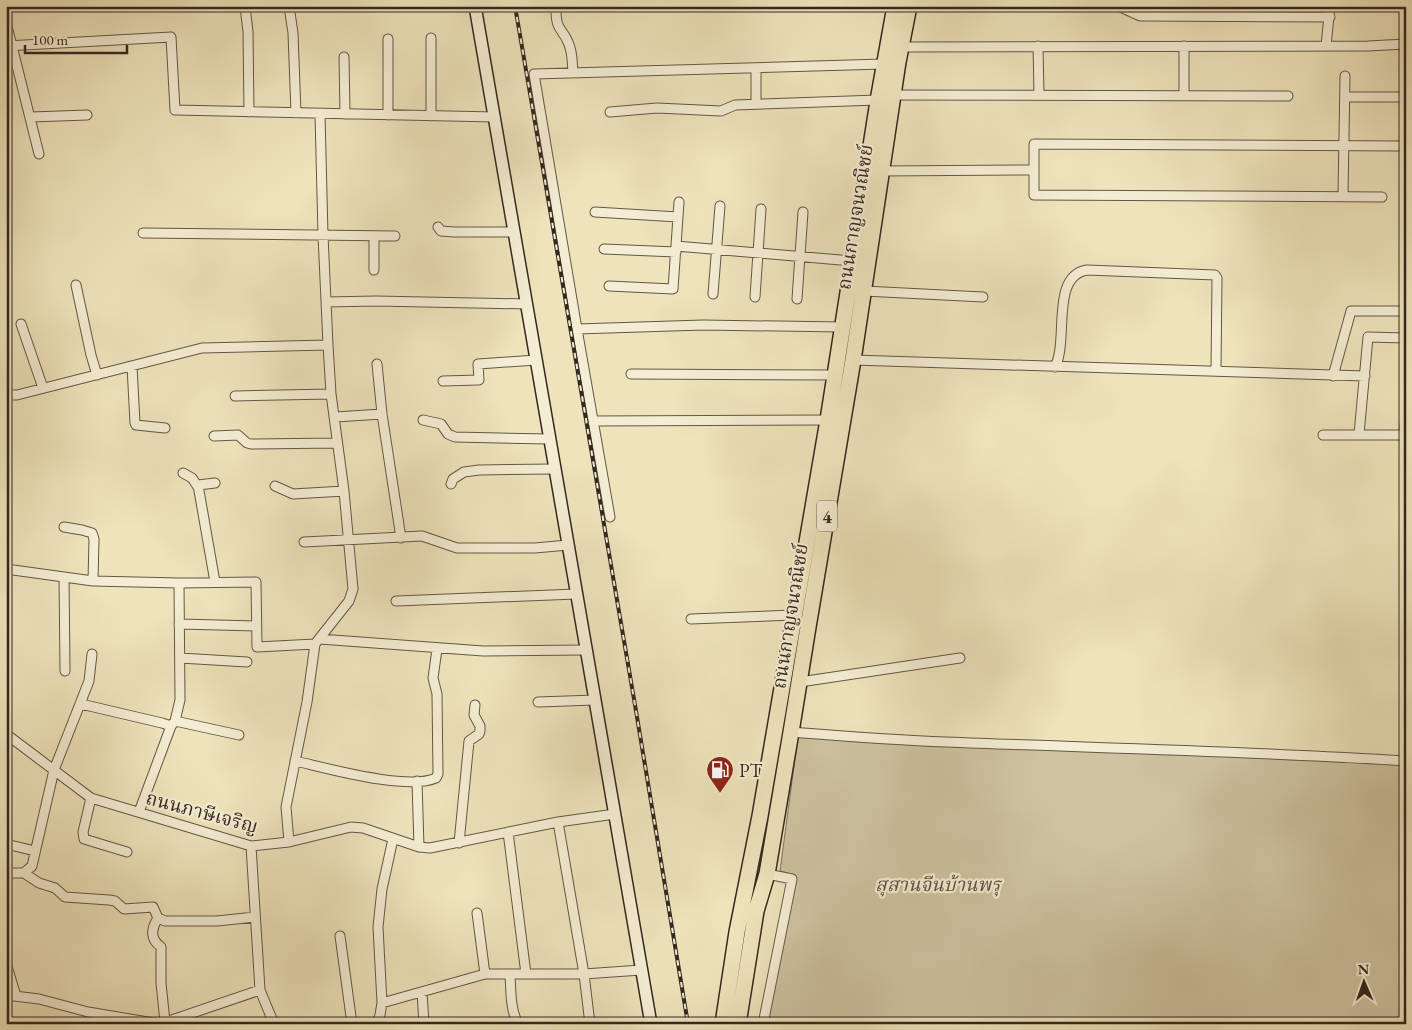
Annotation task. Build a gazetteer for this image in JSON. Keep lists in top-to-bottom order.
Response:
{
  "streets": {
    "highway": ["ถนนกาญจนวณิชย์", "4"],
    "street": ["ถนนภาษีเจริญ"]
  },
  "parks": ["สุสานจีนบ้านพรุ"],
  "places": {
    "fuel station": ["PT"]
  },
  "scale_bar": "100 m",
  "north": "top"
}
